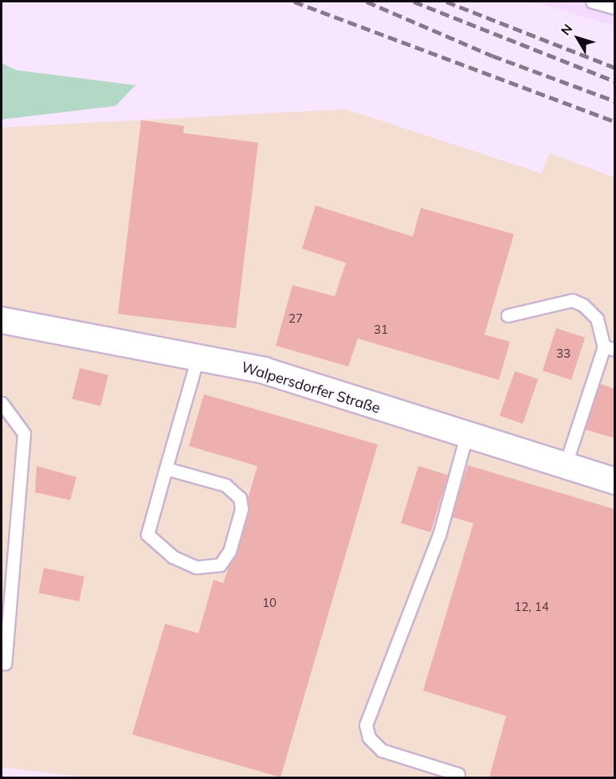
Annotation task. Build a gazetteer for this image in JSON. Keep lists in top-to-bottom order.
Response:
{
  "streets": {
    "street": ["Walpersdorfer Straße"]
  },
  "house_numbers": [
    "27",
    "31",
    "33",
    "10",
    "12, 14"
  ],
  "north": "top left"
}
